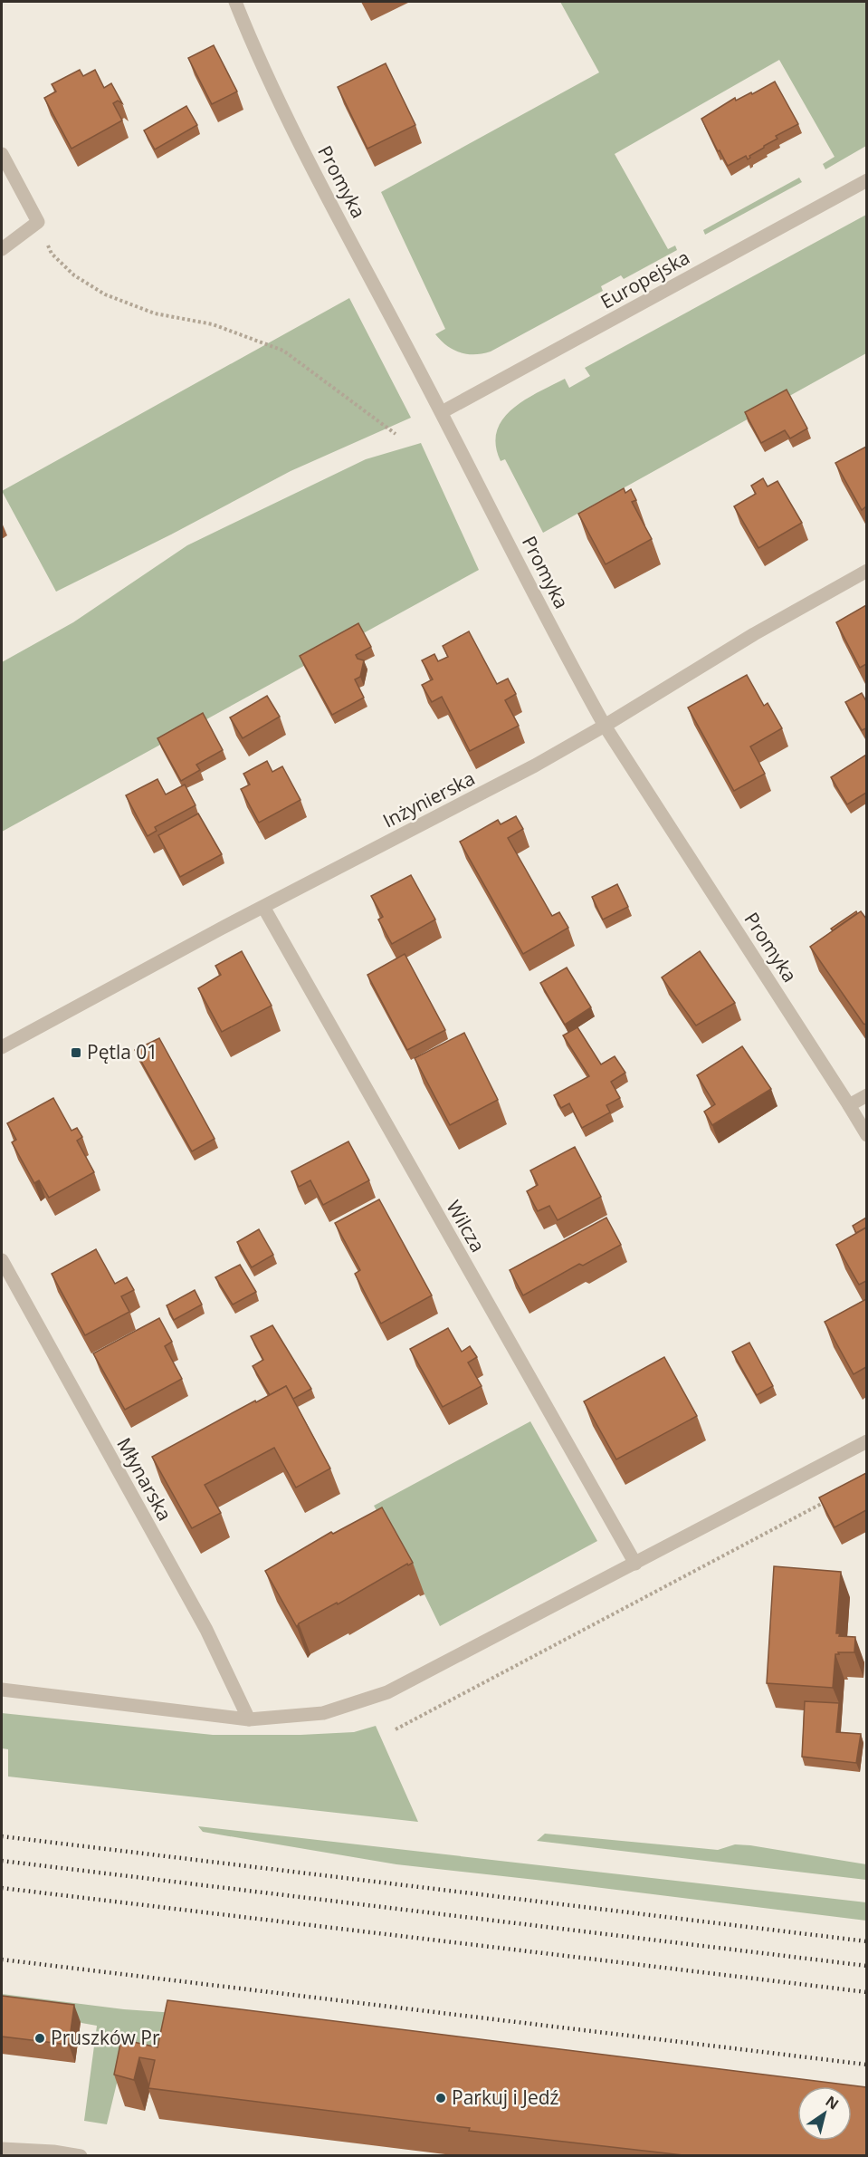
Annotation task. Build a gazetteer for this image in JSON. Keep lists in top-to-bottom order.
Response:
{
  "streets": {
    "street": [
      "Promyka",
      "Europejska",
      "Inżynierska",
      "Wilcza",
      "Młynarska"
    ]
  },
  "crossings": [
    ["Promyka", "Europejska"],
    ["Promyka", "Inżynierska"],
    ["Inżynierska", "Wilcza"]
  ],
  "places": {
    "transit": ["Pętla 01"],
    "other": ["Pruszków Pr", "Parkuj i Jedź"]
  },
  "north": "top right"
}
